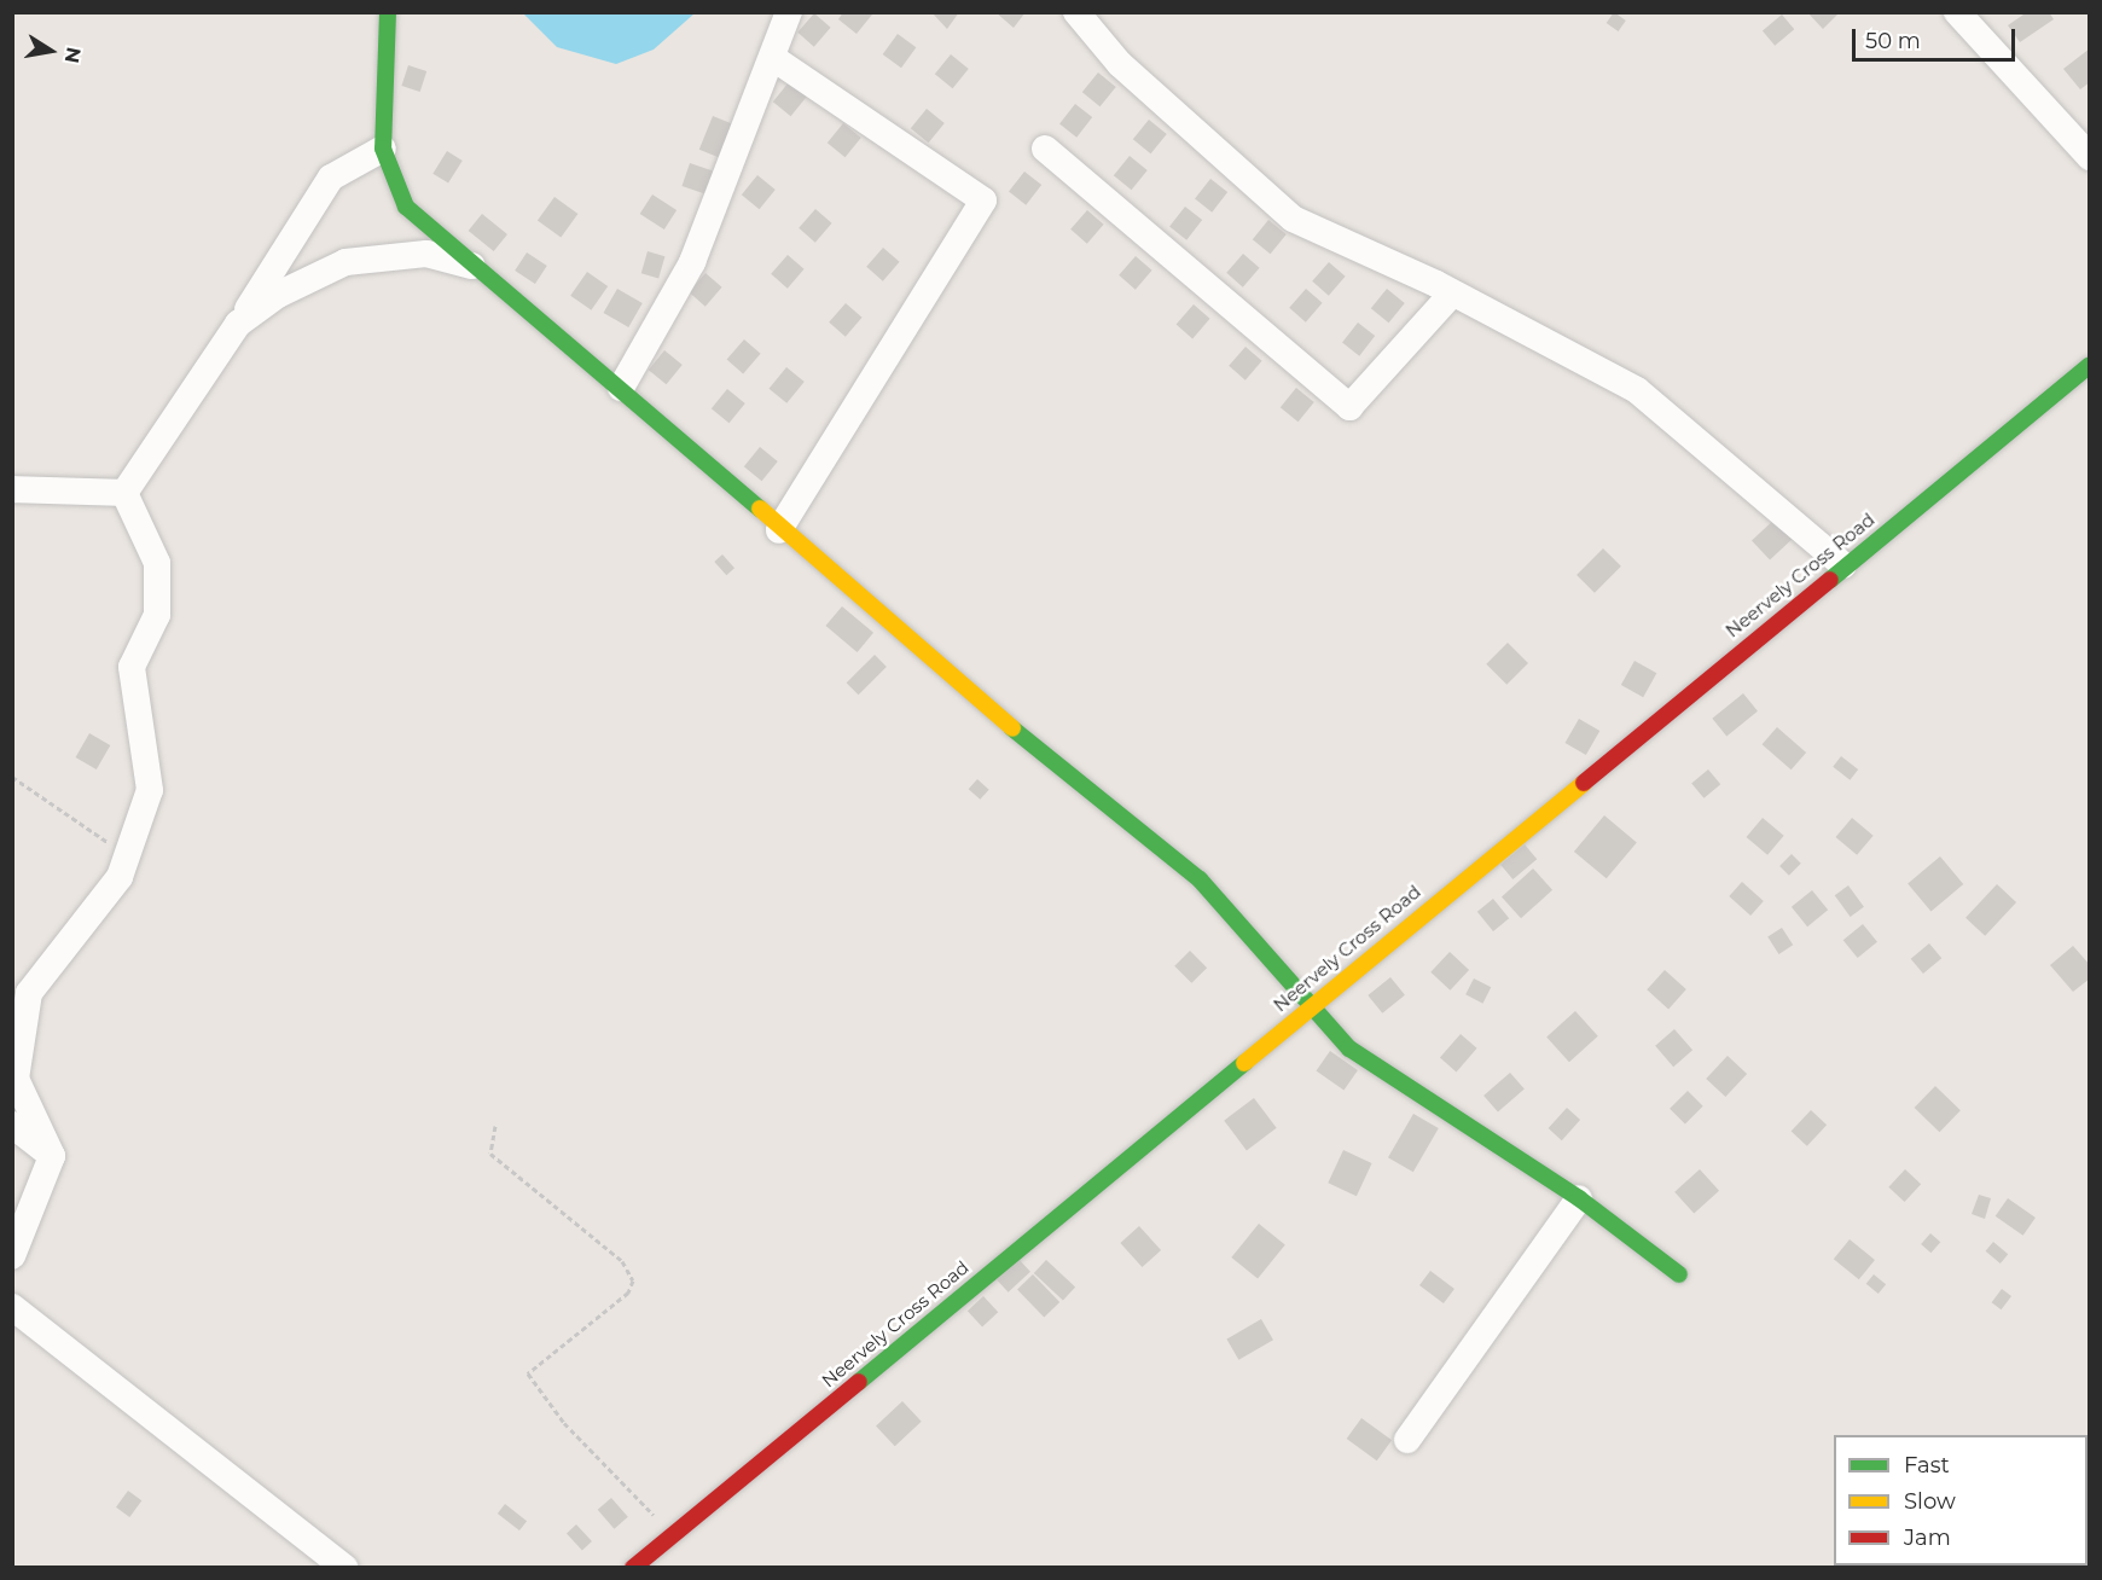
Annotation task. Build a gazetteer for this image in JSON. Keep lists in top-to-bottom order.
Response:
{
  "streets": {
    "street": ["Neervely Cross Road"]
  },
  "legend": ["Fast", "Slow", "Jam"],
  "scale_bar": "50 m",
  "north": "right"
}
